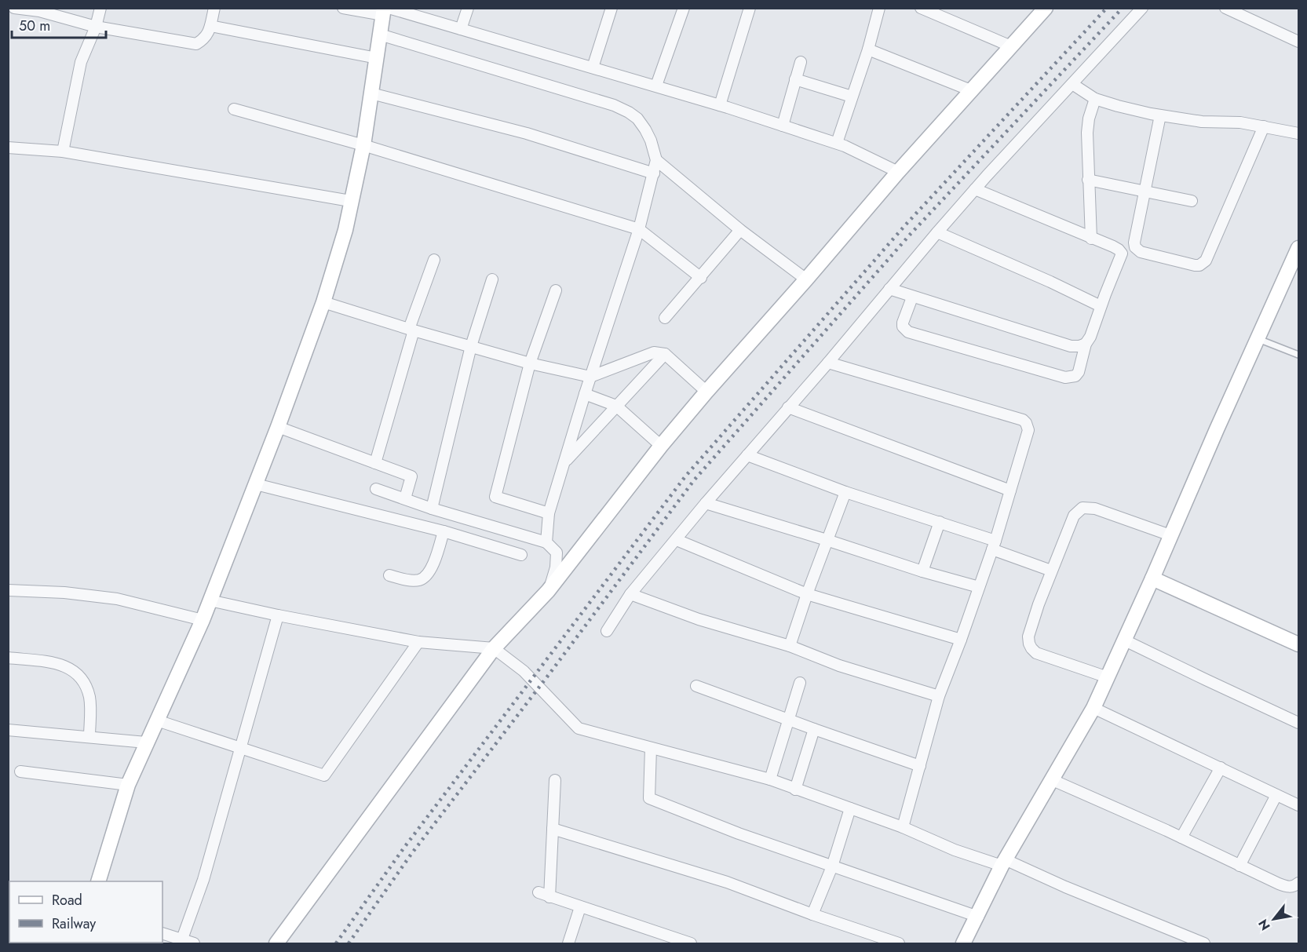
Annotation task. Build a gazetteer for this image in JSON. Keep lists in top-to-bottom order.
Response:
{
  "legend": ["Road", "Railway"],
  "scale_bar": "50 m",
  "north": "bottom left"
}
